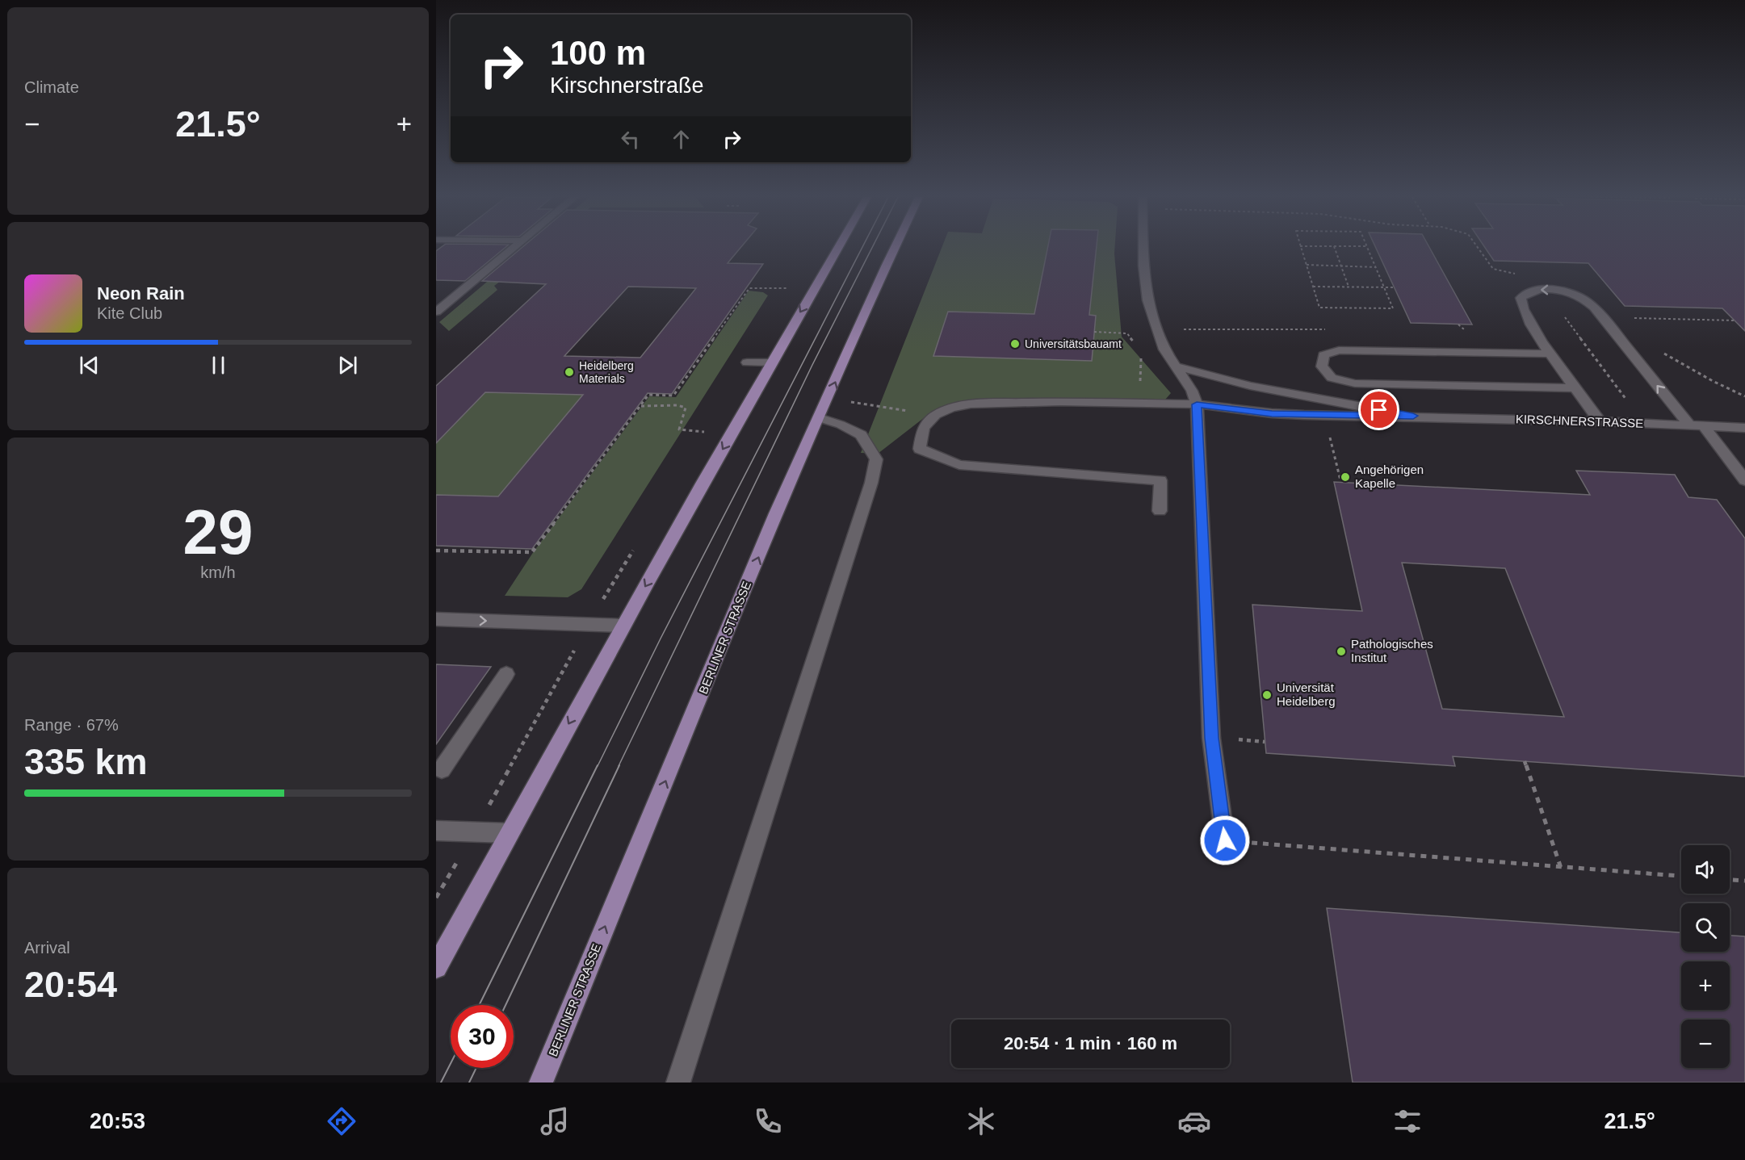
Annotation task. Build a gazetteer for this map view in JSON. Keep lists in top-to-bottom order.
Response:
{
  "streets": {
    "main road": ["BERLINER STRASSE"],
    "street": ["KIRSCHNERSTRASSE"]
  },
  "places": [
    "Universitätsbauamt",
    "Heidelberg Materials",
    "Angehörigen Kapelle",
    "Pathologisches Institut",
    "Universität Heidelberg"
  ],
  "page": {
    "tile": [
      "Climate",
      ["29", "km/h"],
      ["Range · 67%", "335 km"],
      ["Arrival", "20:54"]
    ],
    "turn": ["100 m", "Kirschnerstraße"],
    "heat": ["−", "21.5°", "+"],
    "song": ["Neon Rain", "Kite Club"],
    "map_buttons": ["+", "−"],
    "limit": "30",
    "trip": "20:54 · 1 min · 160 m",
    "tabs": ["20:53", "21.5°"]
  }
}
